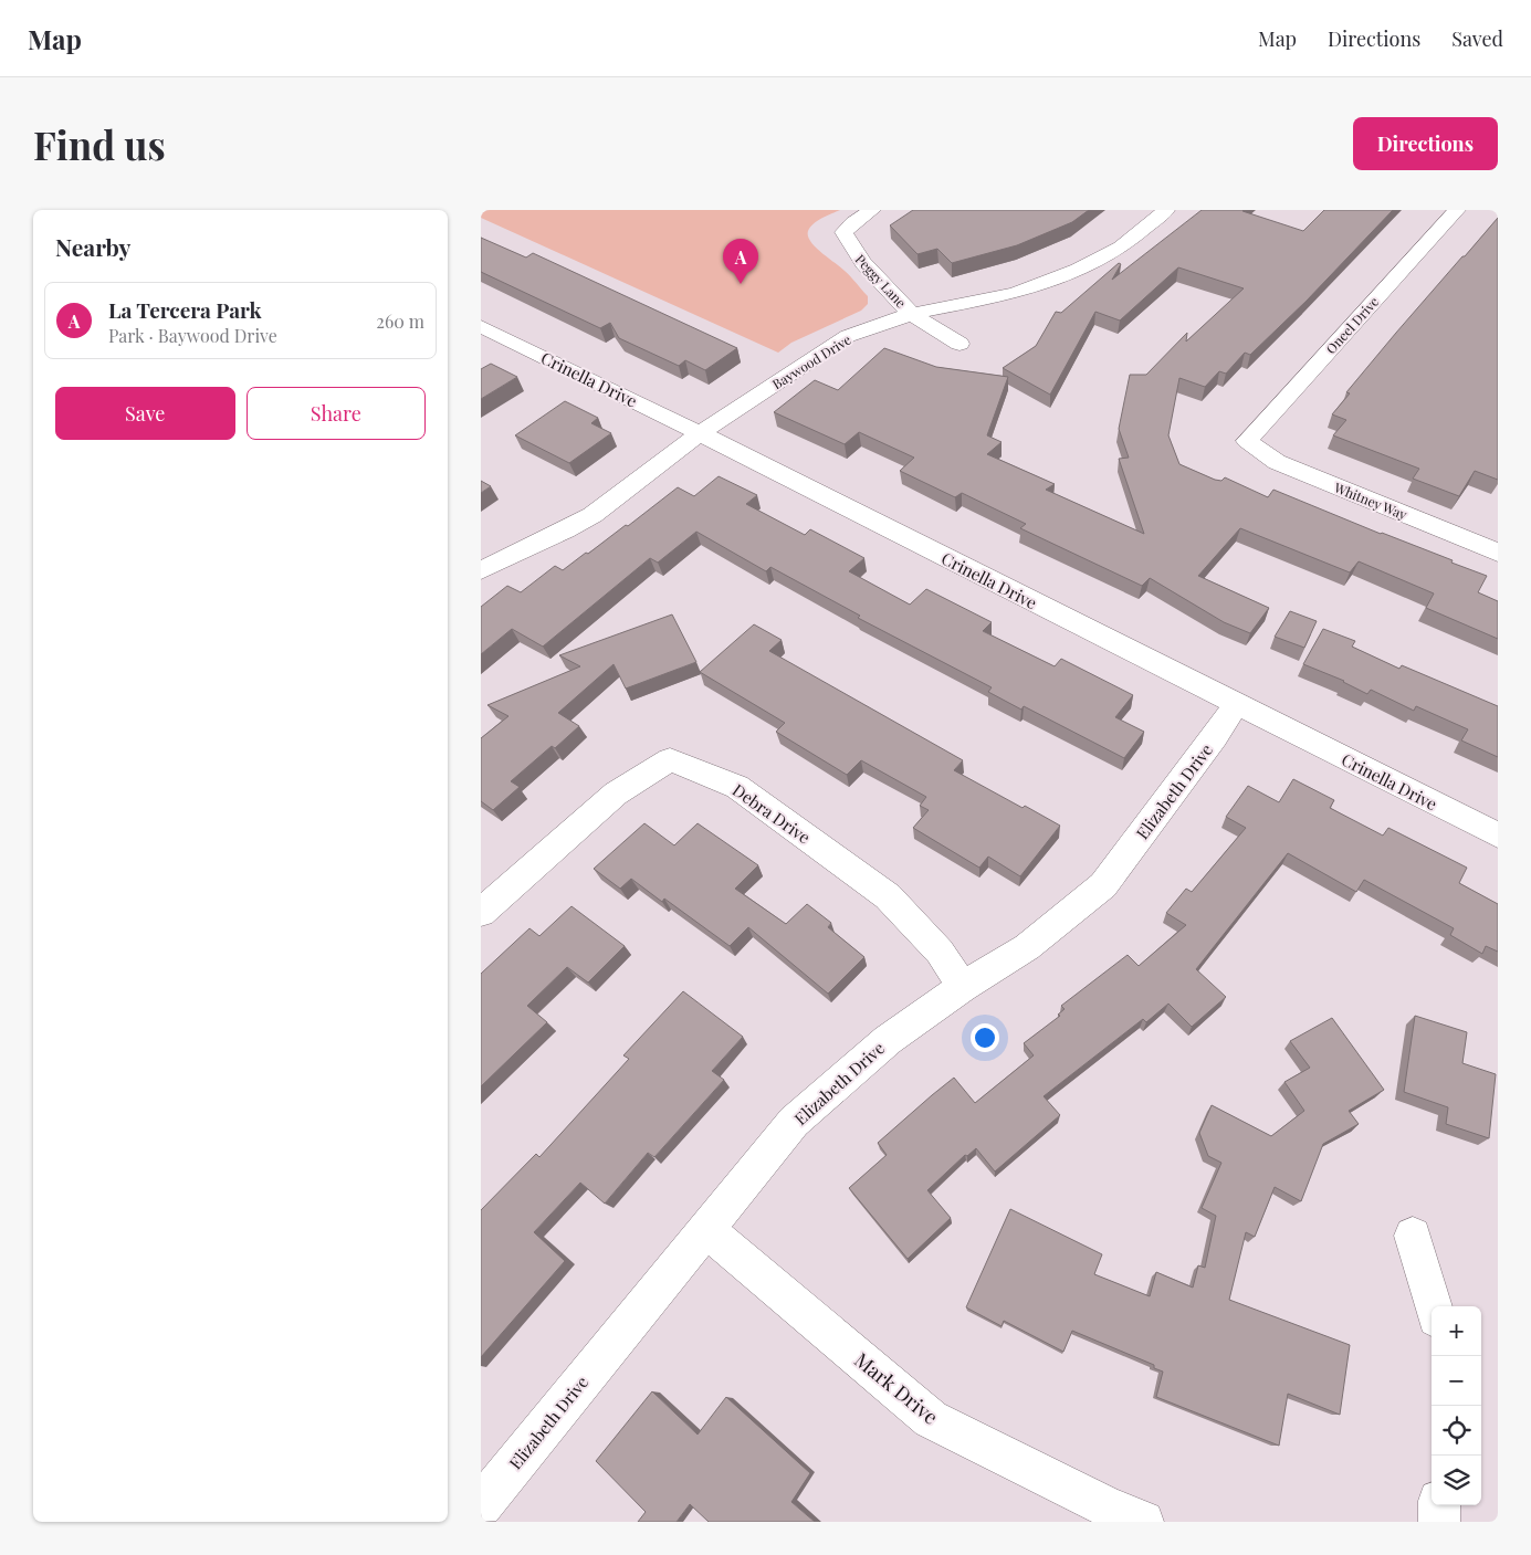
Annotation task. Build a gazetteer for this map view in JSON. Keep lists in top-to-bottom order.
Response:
{
  "streets": {
    "street": [
      "Peggy Lane",
      "Oneel Drive",
      "Baywood Drive",
      "Crinella Drive",
      "Whitney Way",
      "Elizabeth Drive",
      "Debra Drive",
      "Mark Drive"
    ]
  },
  "crossings": [
    ["Peggy Lane", "Baywood Drive"],
    ["Oneel Drive", "Whitney Way"],
    ["Baywood Drive", "Crinella Drive"],
    ["Crinella Drive", "Elizabeth Drive"],
    ["Elizabeth Drive", "Debra Drive"],
    ["Elizabeth Drive", "Mark Drive"]
  ],
  "page": {
    "header": "Map",
    "nav": ["Map", "Directions", "Saved"],
    "buttons": [
      "Directions",
      ["Save", "Share"]
    ],
    "title": "Find us",
    "heading": "Nearby",
    "pins": "A",
    "list": [
      {
        "mark": "A",
        "name": "La Tercera Park",
        "note": "Park · Baywood Drive",
        "value": "260 m"
      }
    ],
    "map_buttons": ["+", "−"]
  }
}
